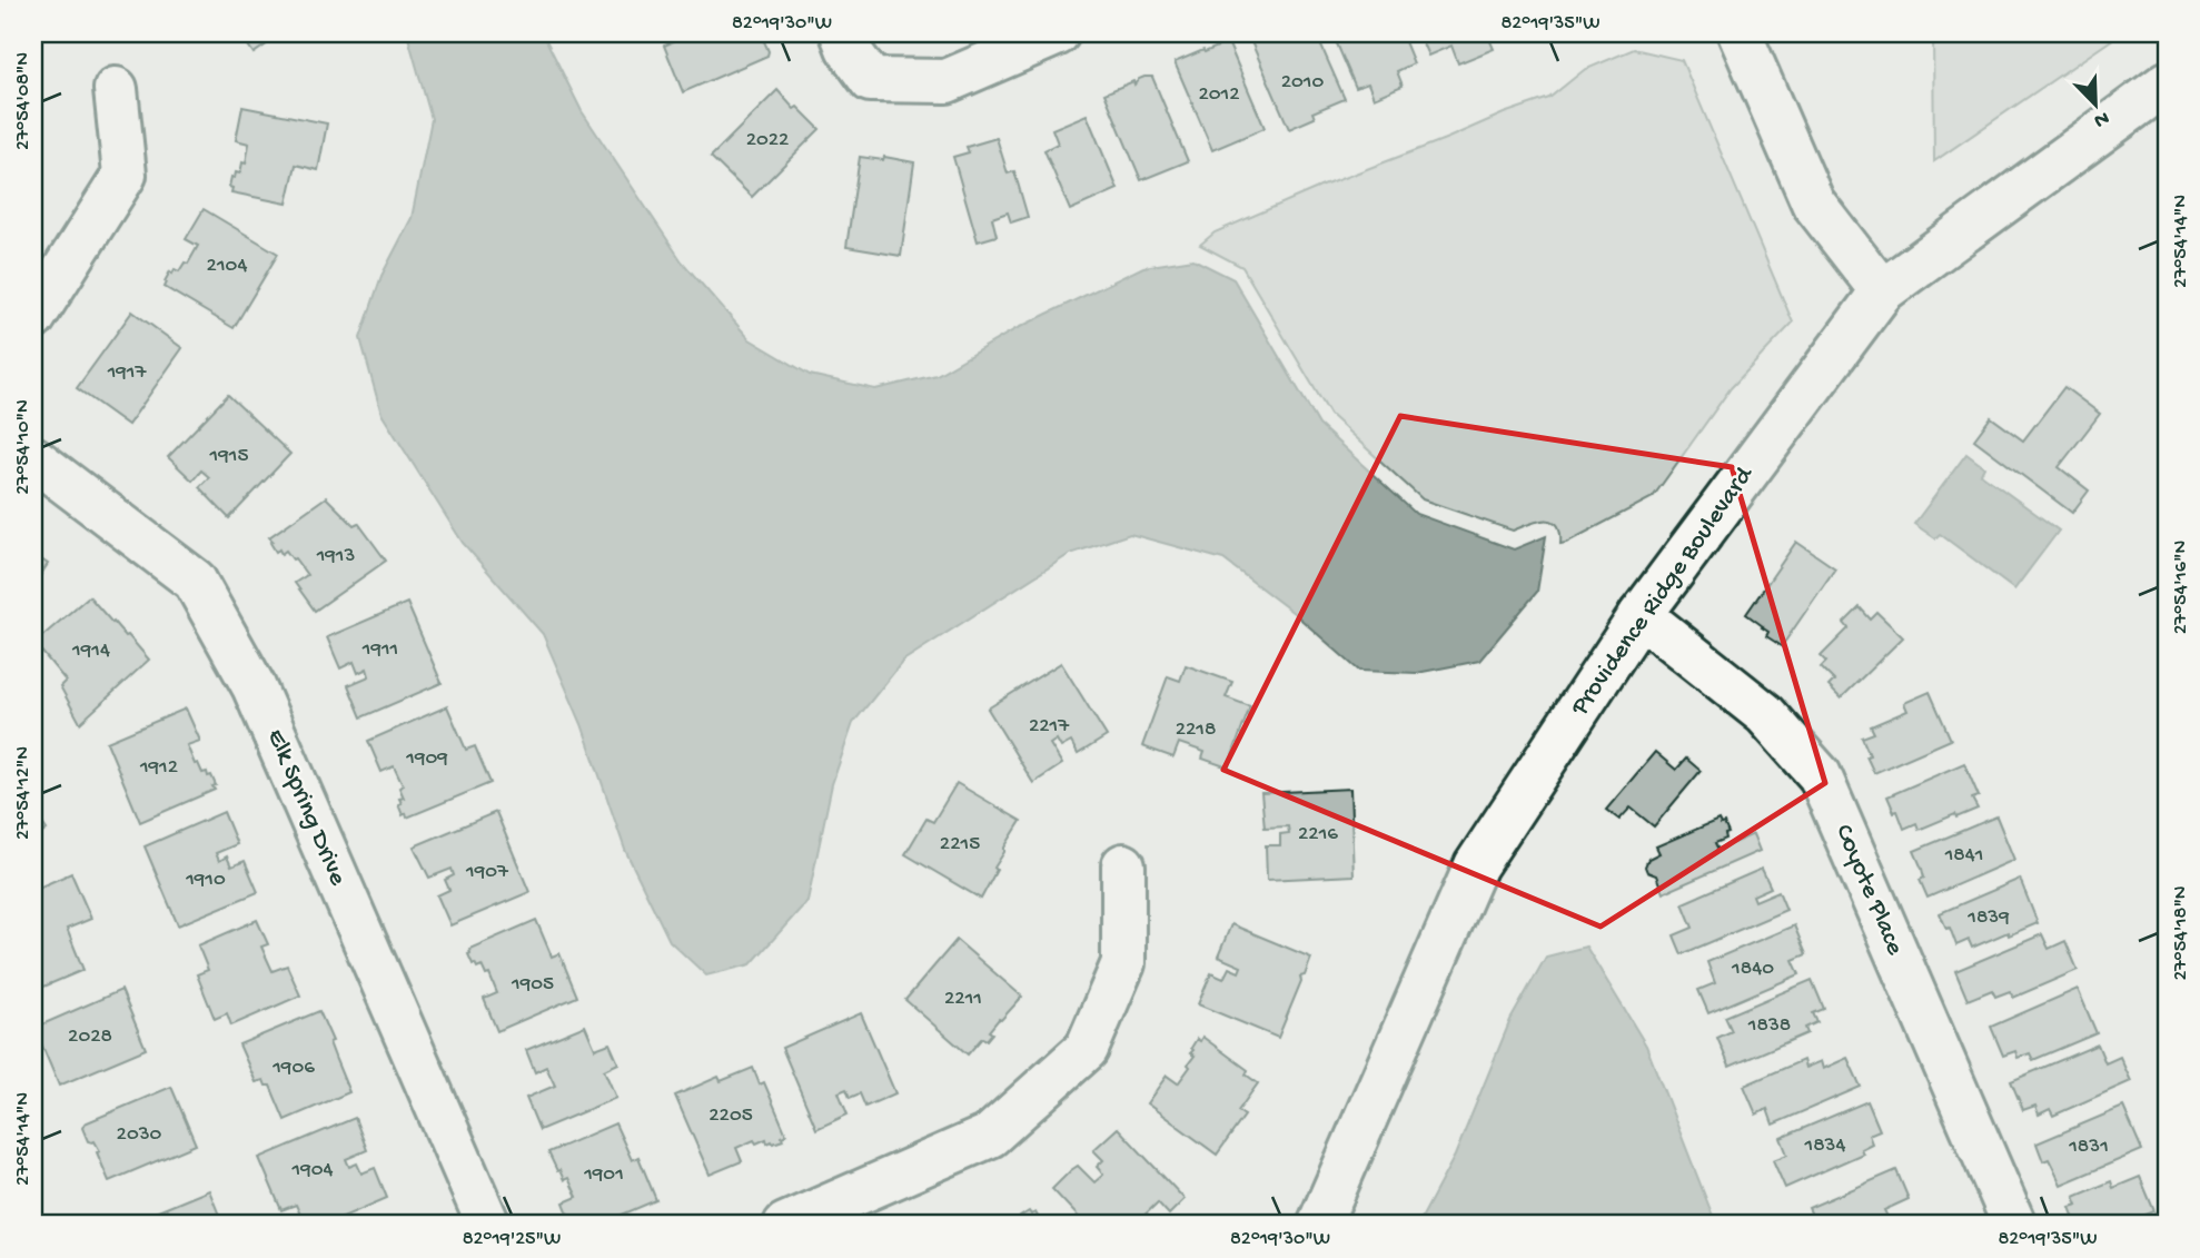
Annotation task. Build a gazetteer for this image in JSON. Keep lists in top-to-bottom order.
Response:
{
  "streets": {
    "street": ["Providence Ridge Boulevard", "Elk Spring Drive", "Coyote Place"]
  },
  "crossings": [
    ["Providence Ridge Boulevard", "Coyote Place"]
  ],
  "house_numbers": [
    "2010",
    "2012",
    "2022",
    "2104",
    "1917",
    "1915",
    "1913",
    "1911",
    "1914",
    "2217",
    "2218",
    "1909",
    "1912",
    "2216",
    "2215",
    "1841",
    "1907",
    "1910",
    "1839",
    "1840",
    "1905",
    "2211",
    "1838",
    "2028",
    "1906",
    "2205",
    "2030",
    "1834",
    "1831",
    "1904",
    "1901"
  ],
  "north": "bottom right",
  "coordinates": [
    "82°19'30\"W",
    "82°19'35\"W",
    "27°54'08\"N",
    "27°54'14\"N",
    "27°54'10\"N",
    "27°54'16\"N",
    "27°54'12\"N",
    "27°54'18\"N",
    "82°19'25\"W"
  ]
}
